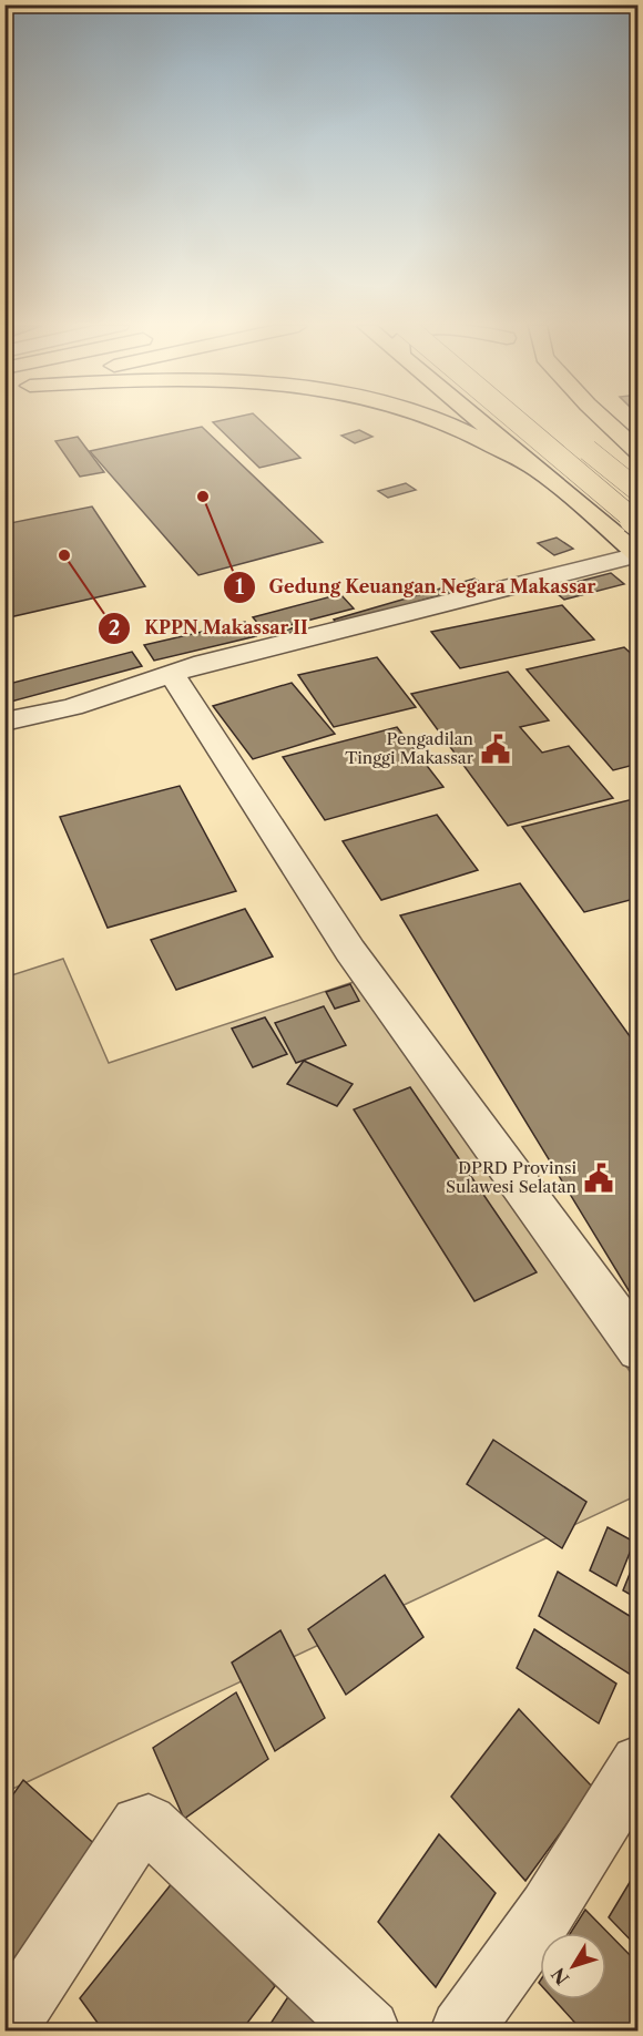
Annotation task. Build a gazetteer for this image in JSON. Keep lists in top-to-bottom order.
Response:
{
  "places": {
    "other": ["Gedung Keuangan Negara Makassar", "KPPN Makassar II"],
    "public building": ["Pengadilan Tinggi Makassar", "DPRD Provinsi Sulawesi Selatan"]
  },
  "north": "bottom left"
}
